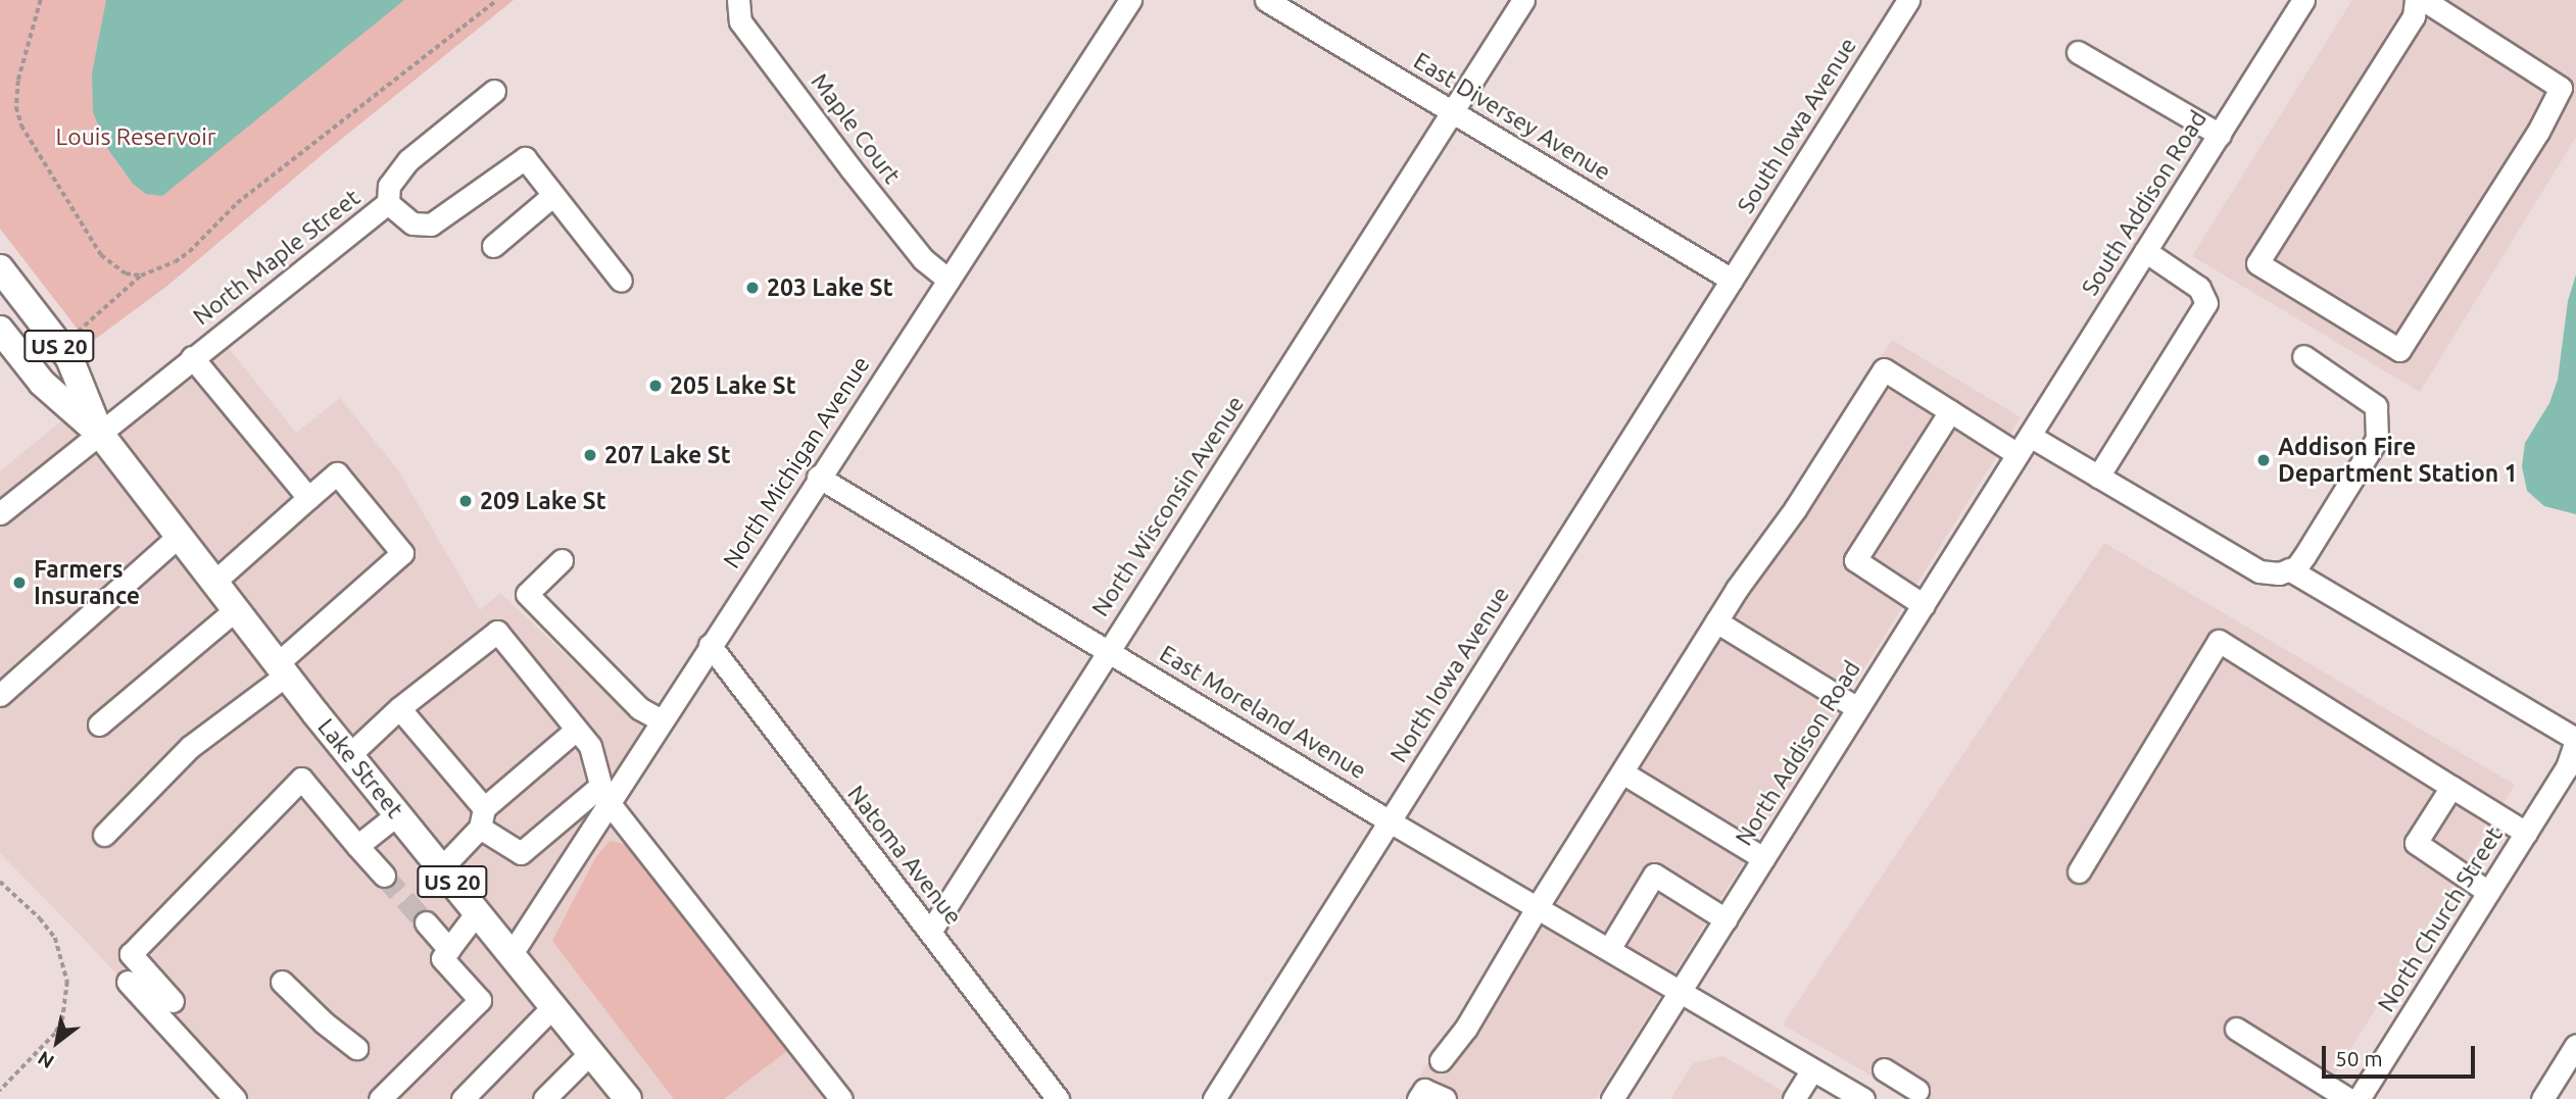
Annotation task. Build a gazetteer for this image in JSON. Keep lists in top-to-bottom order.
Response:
{
  "streets": {
    "main road": ["US 20", "Lake Street"],
    "street": [
      "East Diversey Avenue",
      "South Iowa Avenue",
      "Maple Court",
      "South Addison Road",
      "North Maple Street",
      "North Michigan Avenue",
      "North Wisconsin Avenue",
      "North Iowa Avenue",
      "East Moreland Avenue",
      "North Addison Road",
      "Natoma Avenue",
      "North Church Street"
    ]
  },
  "crossings": [
    ["East Diversey Avenue", "South Iowa Avenue"],
    ["East Diversey Avenue", "North Wisconsin Avenue"],
    ["East Diversey Avenue", "North Iowa Avenue"],
    ["South Iowa Avenue", "North Iowa Avenue"],
    ["Maple Court", "North Michigan Avenue"],
    ["South Addison Road", "North Addison Road"],
    ["North Maple Street", "Lake Street"],
    ["North Michigan Avenue", "East Moreland Avenue"],
    ["North Michigan Avenue", "Lake Street"],
    ["North Michigan Avenue", "Natoma Avenue"],
    ["North Wisconsin Avenue", "East Moreland Avenue"],
    ["North Wisconsin Avenue", "Natoma Avenue"],
    ["North Iowa Avenue", "East Moreland Avenue"],
    ["East Moreland Avenue", "North Addison Road"]
  ],
  "parks": ["Louis Reservoir"],
  "places": [
    "203 Lake St",
    "205 Lake St",
    "207 Lake St",
    "Addison Fire Department Station 1",
    "209 Lake St",
    "Farmers Insurance"
  ],
  "scale_bar": "50 m",
  "north": "bottom left"
}
